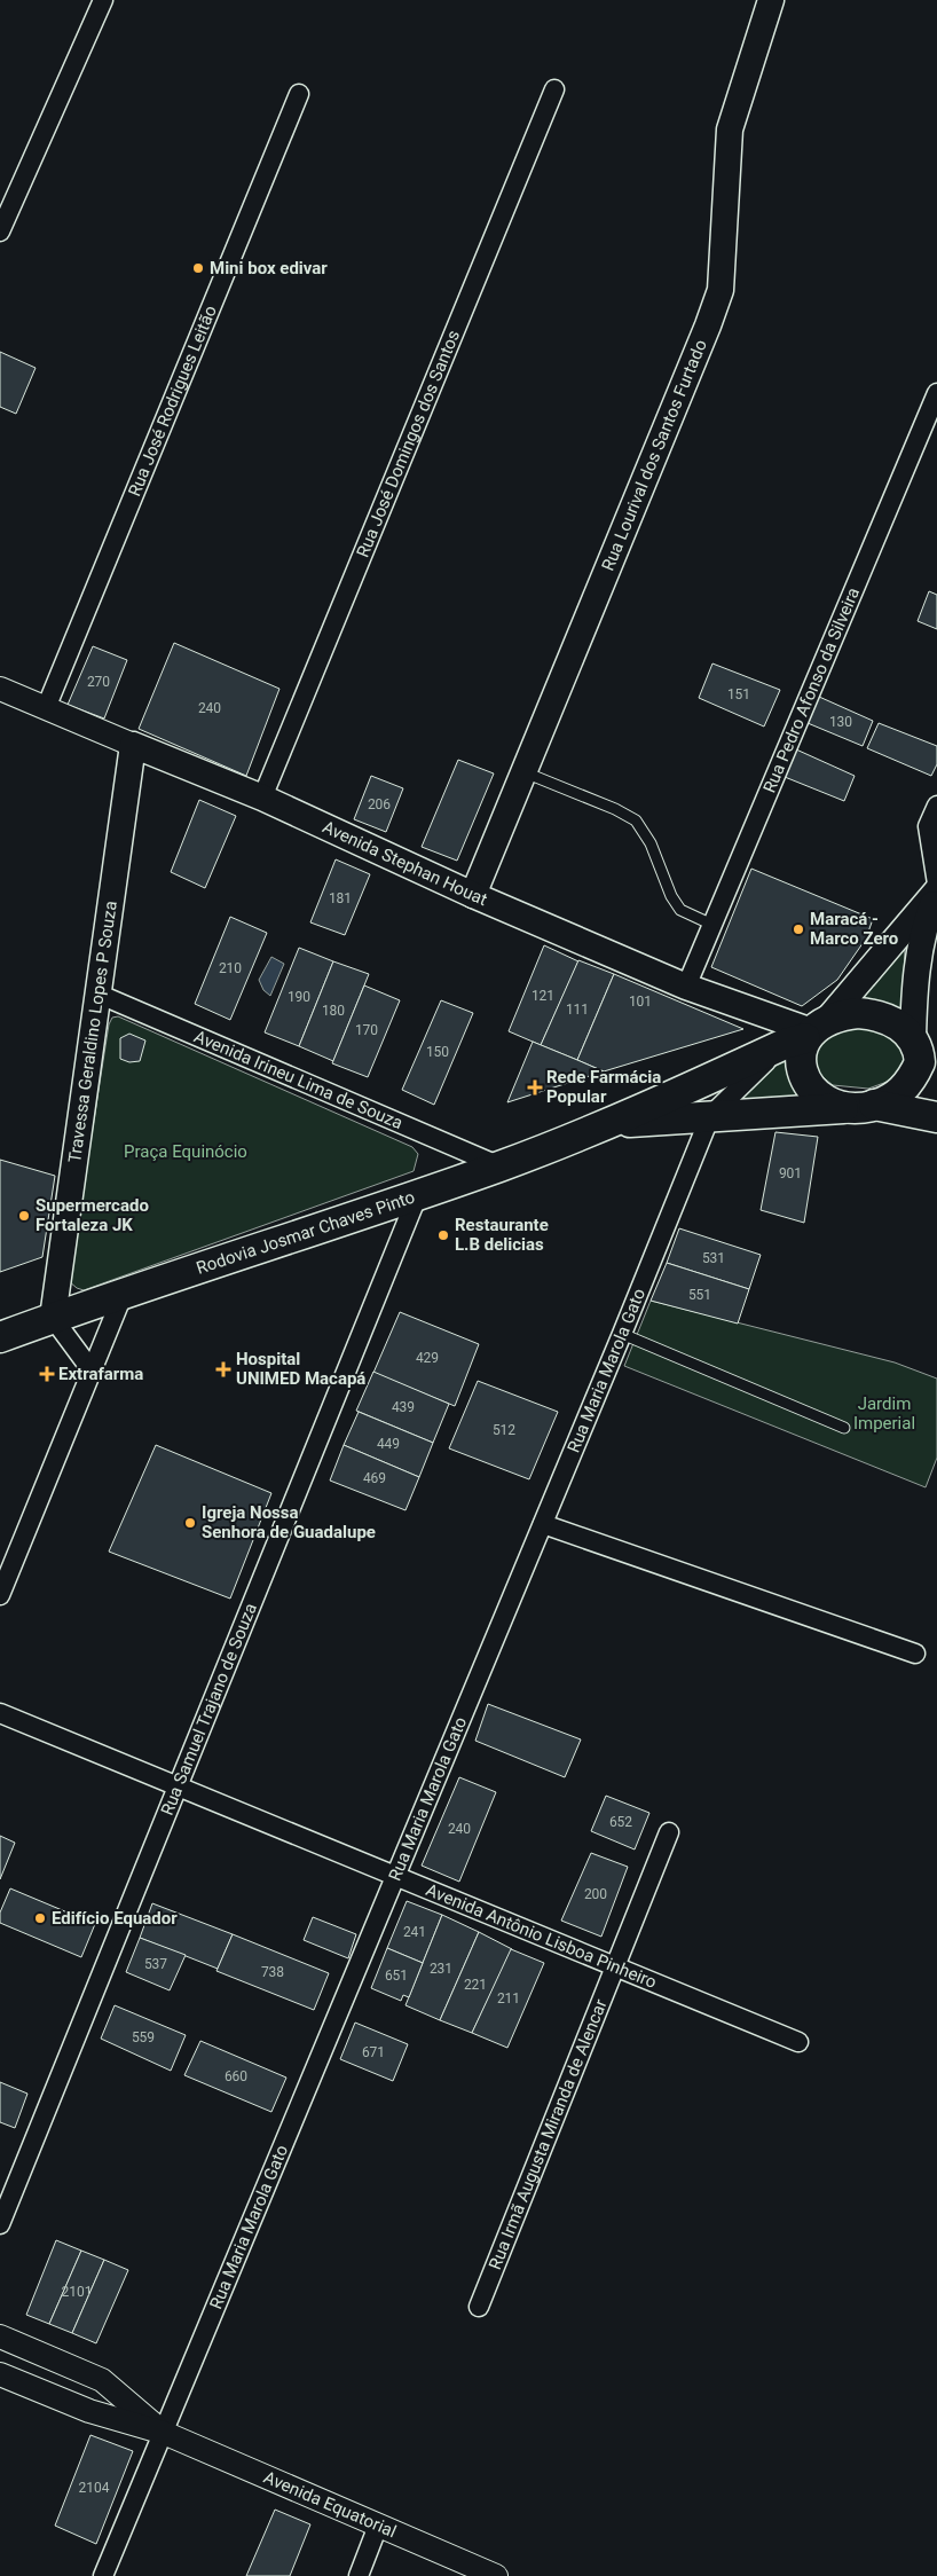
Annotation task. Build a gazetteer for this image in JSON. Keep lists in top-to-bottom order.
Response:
{
  "streets": {
    "main road": [
      "Rua Lourival dos Santos Furtado",
      "Avenida Stephan Houat",
      "Travessa Geraldino Lopes P Souza",
      "Rodovia Josmar Chaves Pinto"
    ],
    "street": [
      "Rua José Rodrigues Leitão",
      "Rua José Domingos dos Santos",
      "Rua Pedro Afonso da Silveira",
      "Avenida Irineu Lima de Souza",
      "Rua Maria Marola Gato",
      "Rua Samuel Trajano de Souza",
      "Avenida Antônio Lisboa Pinheiro",
      "Rua Irmã Augusta Miranda de Alencar",
      "Avenida Equatorial"
    ]
  },
  "crossings": [
    ["Rua José Rodrigues Leitão", "Avenida Stephan Houat"],
    ["Rua José Domingos dos Santos", "Avenida Stephan Houat"],
    ["Rua Lourival dos Santos Furtado", "Avenida Stephan Houat"],
    ["Rua Pedro Afonso da Silveira", "Avenida Stephan Houat"],
    ["Avenida Stephan Houat", "Travessa Geraldino Lopes P Souza"],
    ["Avenida Stephan Houat", "Rodovia Josmar Chaves Pinto"],
    ["Avenida Stephan Houat", "Rua Maria Marola Gato"],
    ["Travessa Geraldino Lopes P Souza", "Avenida Irineu Lima de Souza"],
    ["Travessa Geraldino Lopes P Souza", "Rodovia Josmar Chaves Pinto"],
    ["Avenida Irineu Lima de Souza", "Rodovia Josmar Chaves Pinto"],
    ["Rodovia Josmar Chaves Pinto", "Rua Maria Marola Gato"],
    ["Rodovia Josmar Chaves Pinto", "Rua Samuel Trajano de Souza"],
    ["Rua Maria Marola Gato", "Avenida Antônio Lisboa Pinheiro"],
    ["Rua Maria Marola Gato", "Avenida Equatorial"],
    ["Rua Samuel Trajano de Souza", "Avenida Antônio Lisboa Pinheiro"],
    ["Avenida Antônio Lisboa Pinheiro", "Rua Irmã Augusta Miranda de Alencar"]
  ],
  "parks": ["Praça Equinócio", "Jardim Imperial"],
  "places": {
    "other": [
      "Mini box edivar",
      "Maracá - Marco Zero",
      "Supermercado Fortaleza JK",
      "Restaurante L.B delicias",
      "Igreja Nossa Senhora de Guadalupe",
      "Edifício Equador"
    ],
    "health": ["Rede Farmácia Popular", "Hospital UNIMED Macapá", "Extrafarma"]
  },
  "house_numbers": [
    "270",
    "151",
    "240",
    "130",
    "206",
    "181",
    "210",
    "121",
    "190",
    "101",
    "111",
    "180",
    "170",
    "150",
    "901",
    "531",
    "551",
    "429",
    "439",
    "512",
    "449",
    "469",
    "652",
    "240",
    "200",
    "241",
    "537",
    "231",
    "738",
    "651",
    "221",
    "211",
    "559",
    "671",
    "660",
    "2101",
    "2104"
  ]
}
